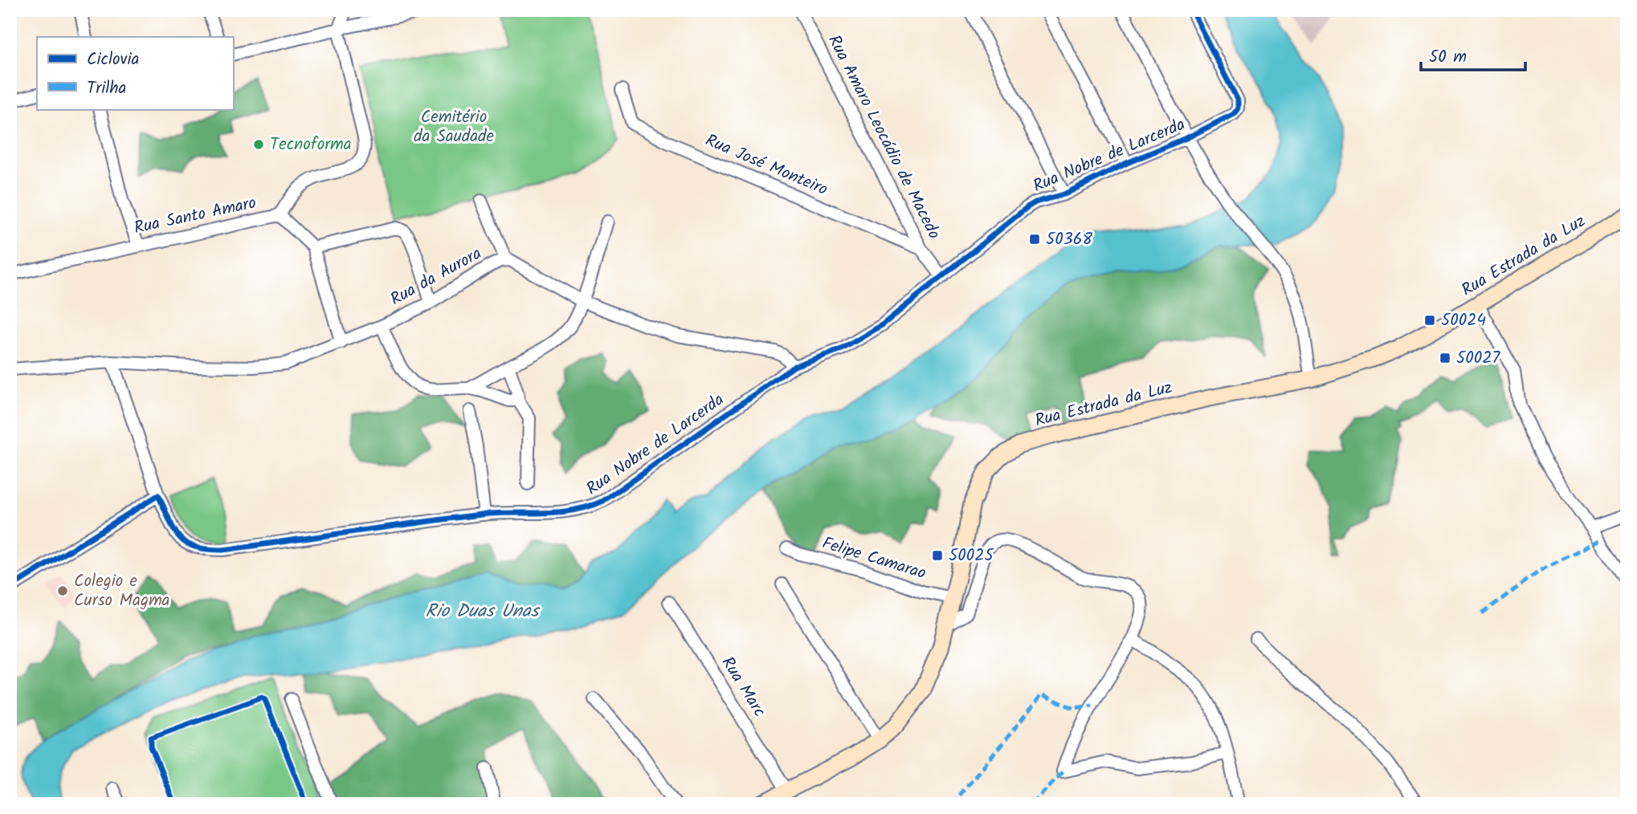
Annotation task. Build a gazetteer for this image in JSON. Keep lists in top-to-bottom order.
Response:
{
  "streets": {
    "main road": ["Rua Estrada da Luz"],
    "street": [
      "Rua Amaro Leocádio de Macedo",
      "Rua Nobre de Larcerda",
      "Rua José Monteiro",
      "Rua Santo Amaro",
      "Rua da Aurora",
      "Felipe Camarao",
      "Rua Marc"
    ]
  },
  "crossings": [
    ["Rua Amaro Leocádio de Macedo", "Rua Nobre de Larcerda"],
    ["Rua Amaro Leocádio de Macedo", "Rua José Monteiro"],
    ["Rua Nobre de Larcerda", "Rua da Aurora"],
    ["Rua Estrada da Luz", "Felipe Camarao"],
    ["Rua Estrada da Luz", "Rua Marc"]
  ],
  "water": ["Rio Duas Unas"],
  "parks": ["Cemitério da Saudade"],
  "places": {
    "other": ["Tecnoforma", "Colegio e Curso Magma"],
    "transit": [
      "50368",
      "50024",
      "50027",
      "50025"
    ]
  },
  "legend": ["Ciclovia", "Trilha"],
  "scale_bar": "50 m"
}
